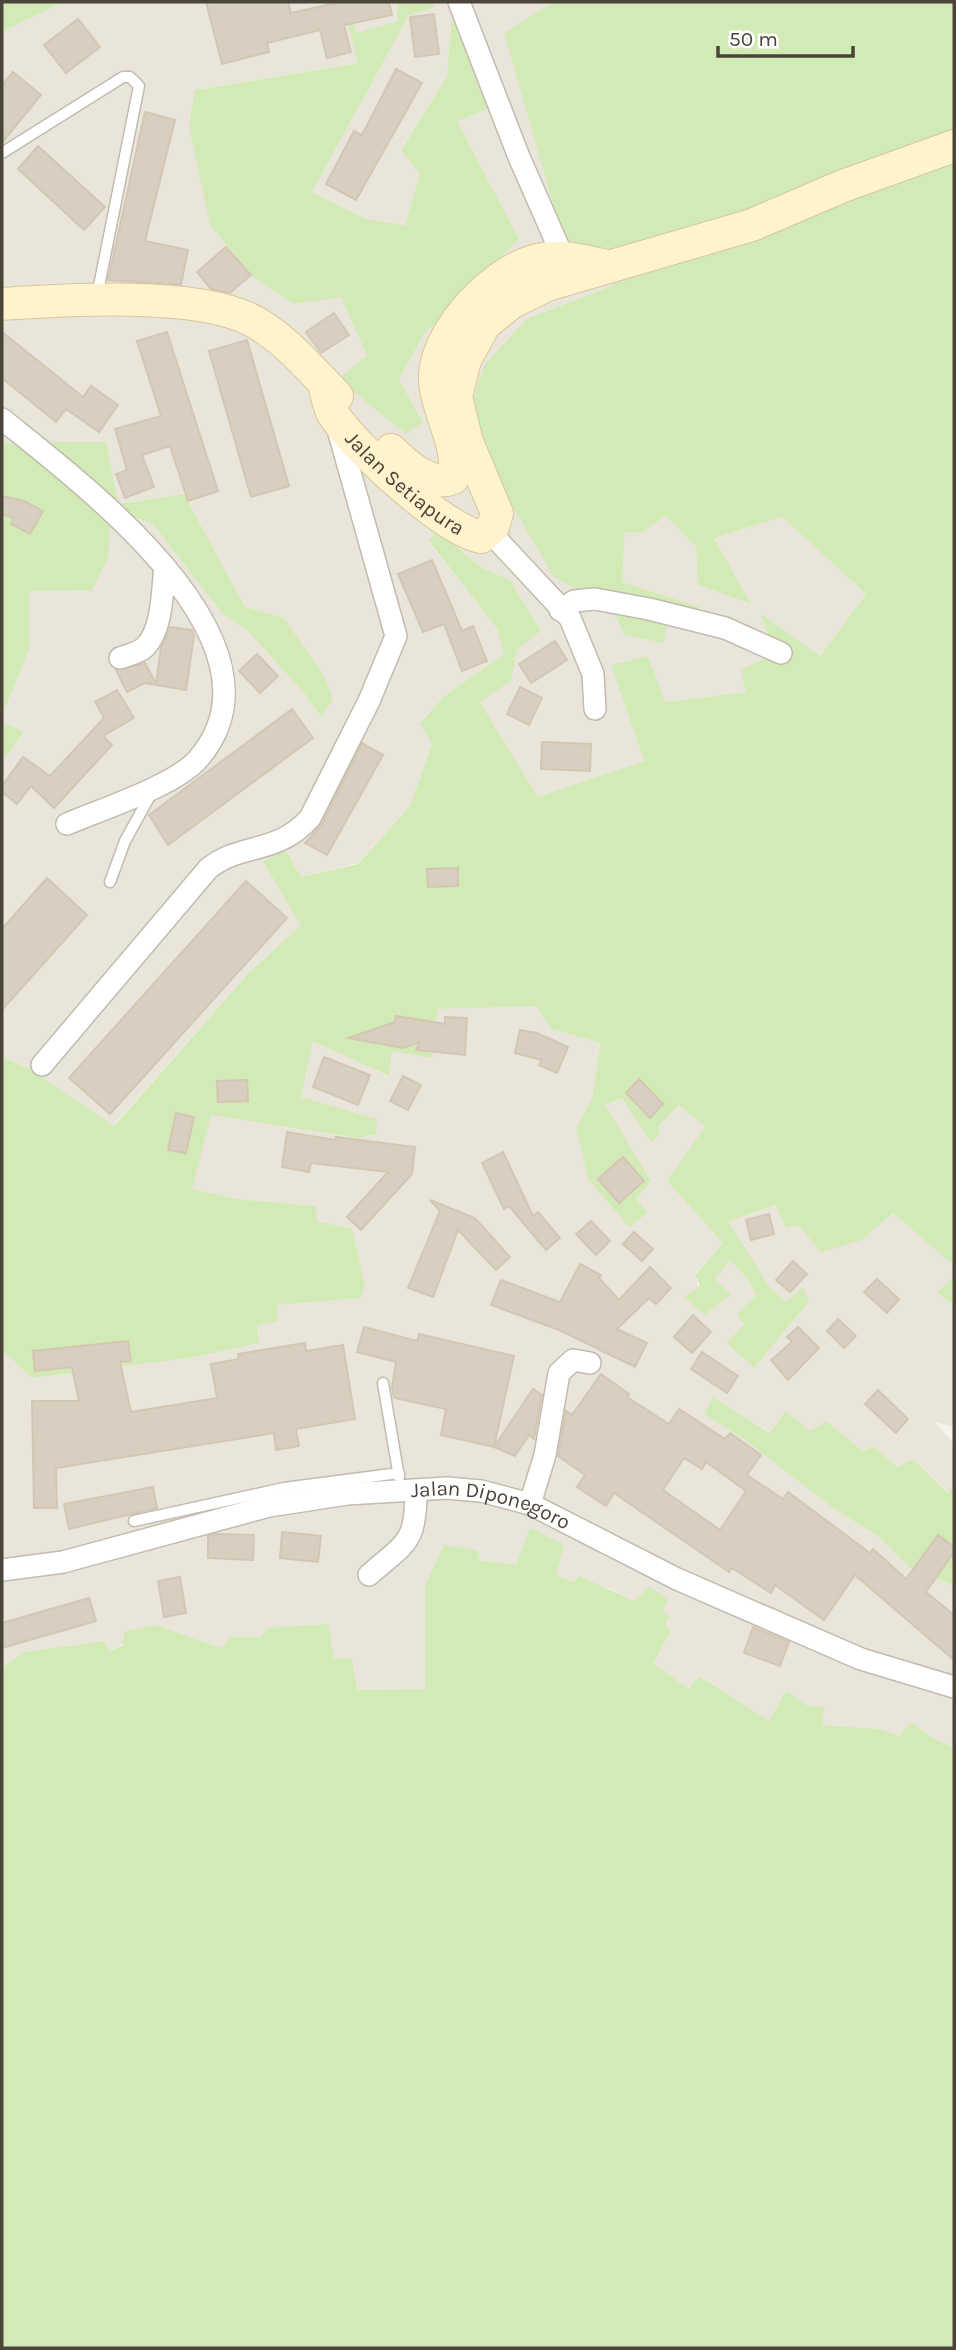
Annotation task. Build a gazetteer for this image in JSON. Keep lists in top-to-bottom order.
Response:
{
  "streets": {
    "street": ["Jalan Setiapura", "Jalan Diponegoro"]
  },
  "scale_bar": "50 m"
}
